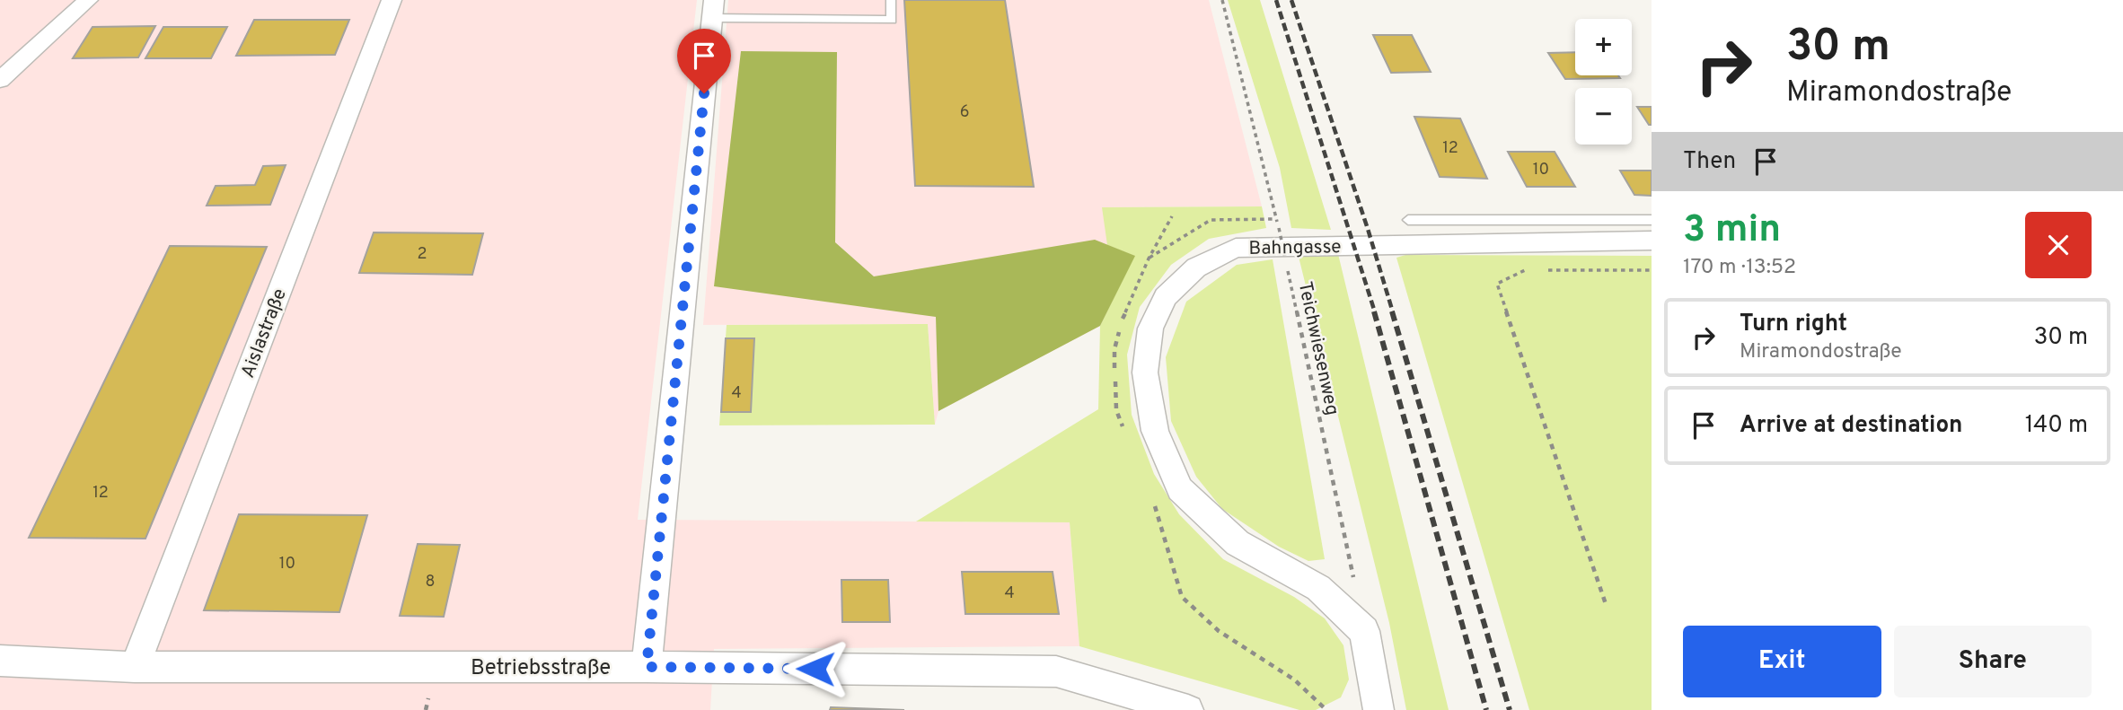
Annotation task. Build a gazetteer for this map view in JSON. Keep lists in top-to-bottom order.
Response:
{
  "streets": {
    "street": ["Bahngasse", "Aislastraße", "Betriebsstraße"],
    "path": ["Teichwiesenweg"]
  },
  "crossings": [
    ["Bahngasse", "Teichwiesenweg"],
    ["Aislastraße", "Betriebsstraße"]
  ],
  "house_numbers": [
    "6",
    "12",
    "10",
    "2",
    "4",
    "12",
    "10",
    "8",
    "4"
  ],
  "page": {
    "turn": ["30 m", "Miramondostraße"],
    "map_buttons": ["+", "−"],
    "then": "Then",
    "heading": ["3 min", "170 m · 13:52"],
    "list": [
      {
        "name": "Turn right",
        "note": "Miramondostraße",
        "value": "30 m"
      },
      {
        "name": "Arrive at destination",
        "value": "140 m"
      }
    ],
    "buttons": ["Exit", "Share"]
  }
}
